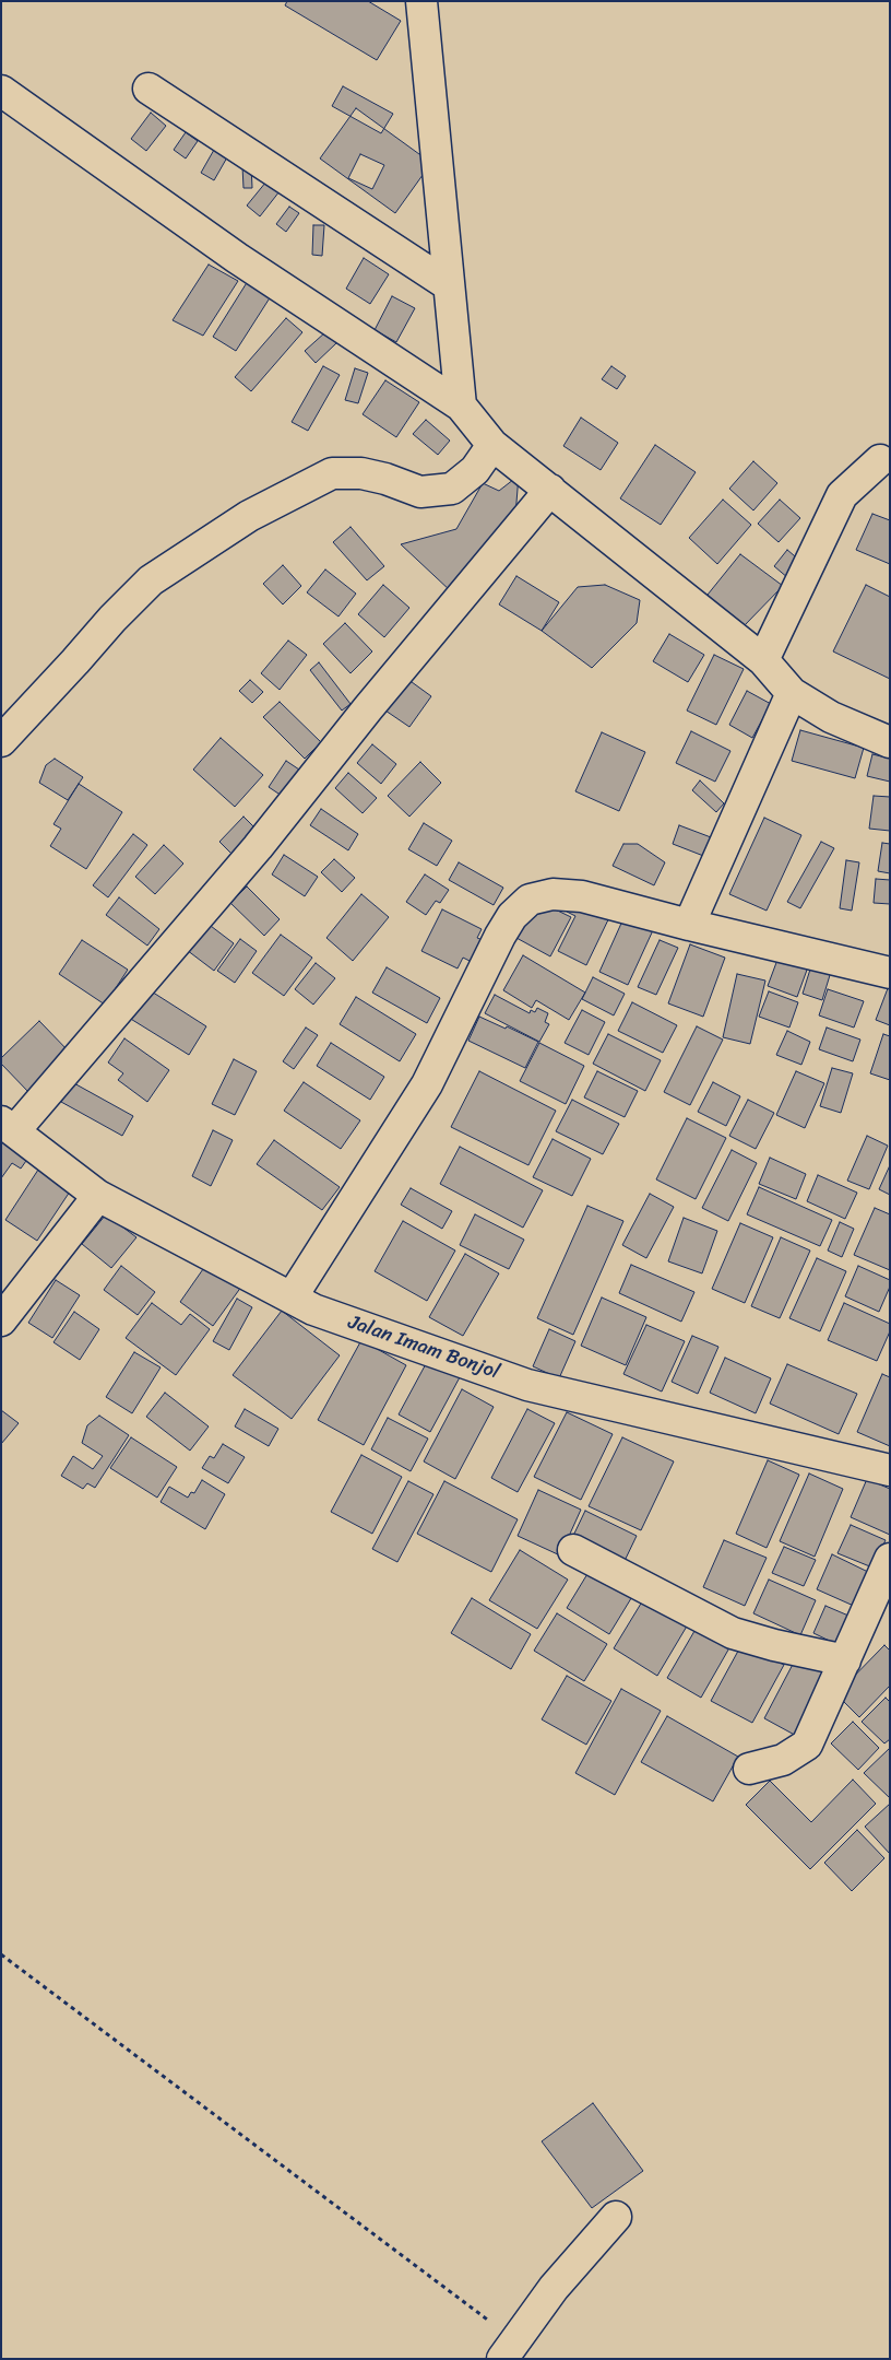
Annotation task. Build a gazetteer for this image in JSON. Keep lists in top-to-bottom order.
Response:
{
  "streets": {
    "street": ["Jalan Imam Bonjol"]
  }
}
